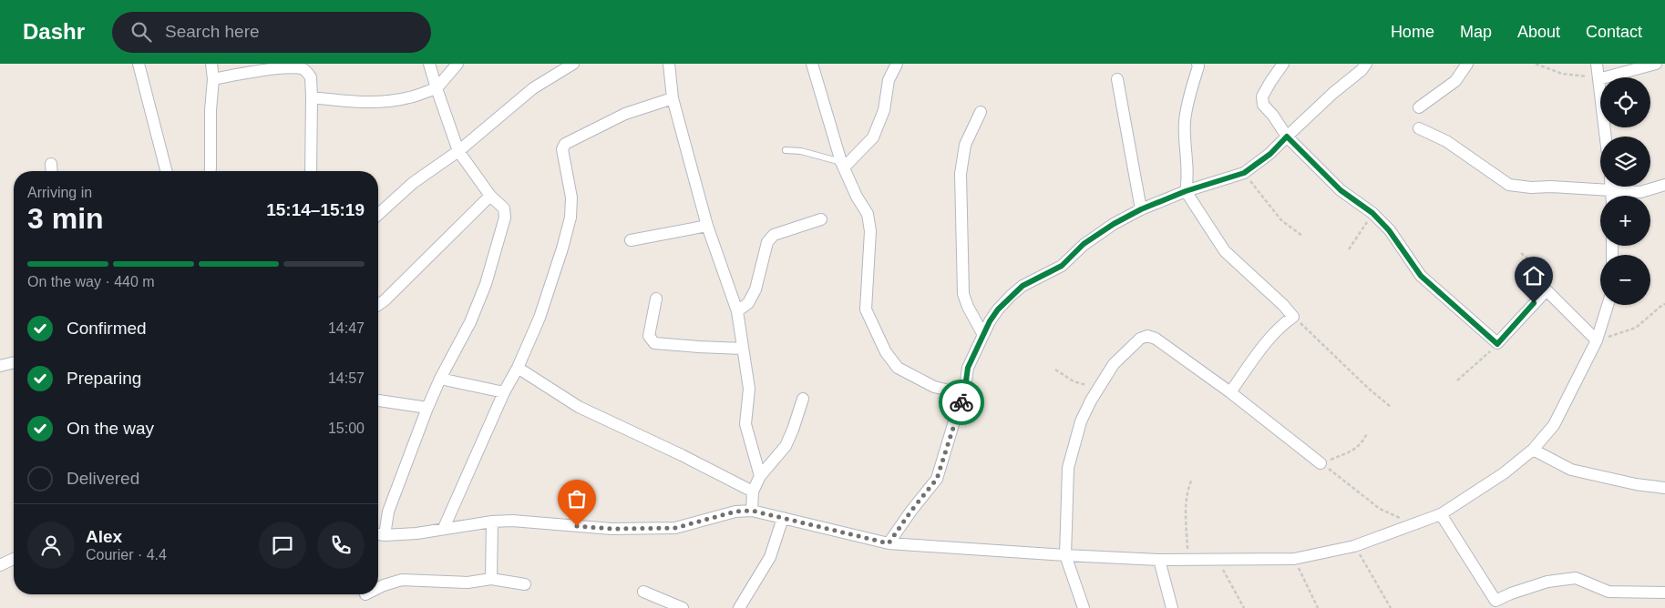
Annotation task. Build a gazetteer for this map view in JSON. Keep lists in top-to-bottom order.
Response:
{
  "page": {
    "header": "Dashr",
    "search": "Search here",
    "nav": [
      "Home",
      "Map",
      "About",
      "Contact"
    ],
    "map_buttons": ["+", "−"],
    "heading": ["3 min", "Arriving in", "15:14–15:19"],
    "panel": ["Alex", "Courier · 4.4"],
    "bar": "On the way · 440 m",
    "list": [
      ["Confirmed", "14:47"],
      ["Preparing", "14:57"],
      ["On the way", "15:00"],
      "Delivered"
    ]
  }
}
